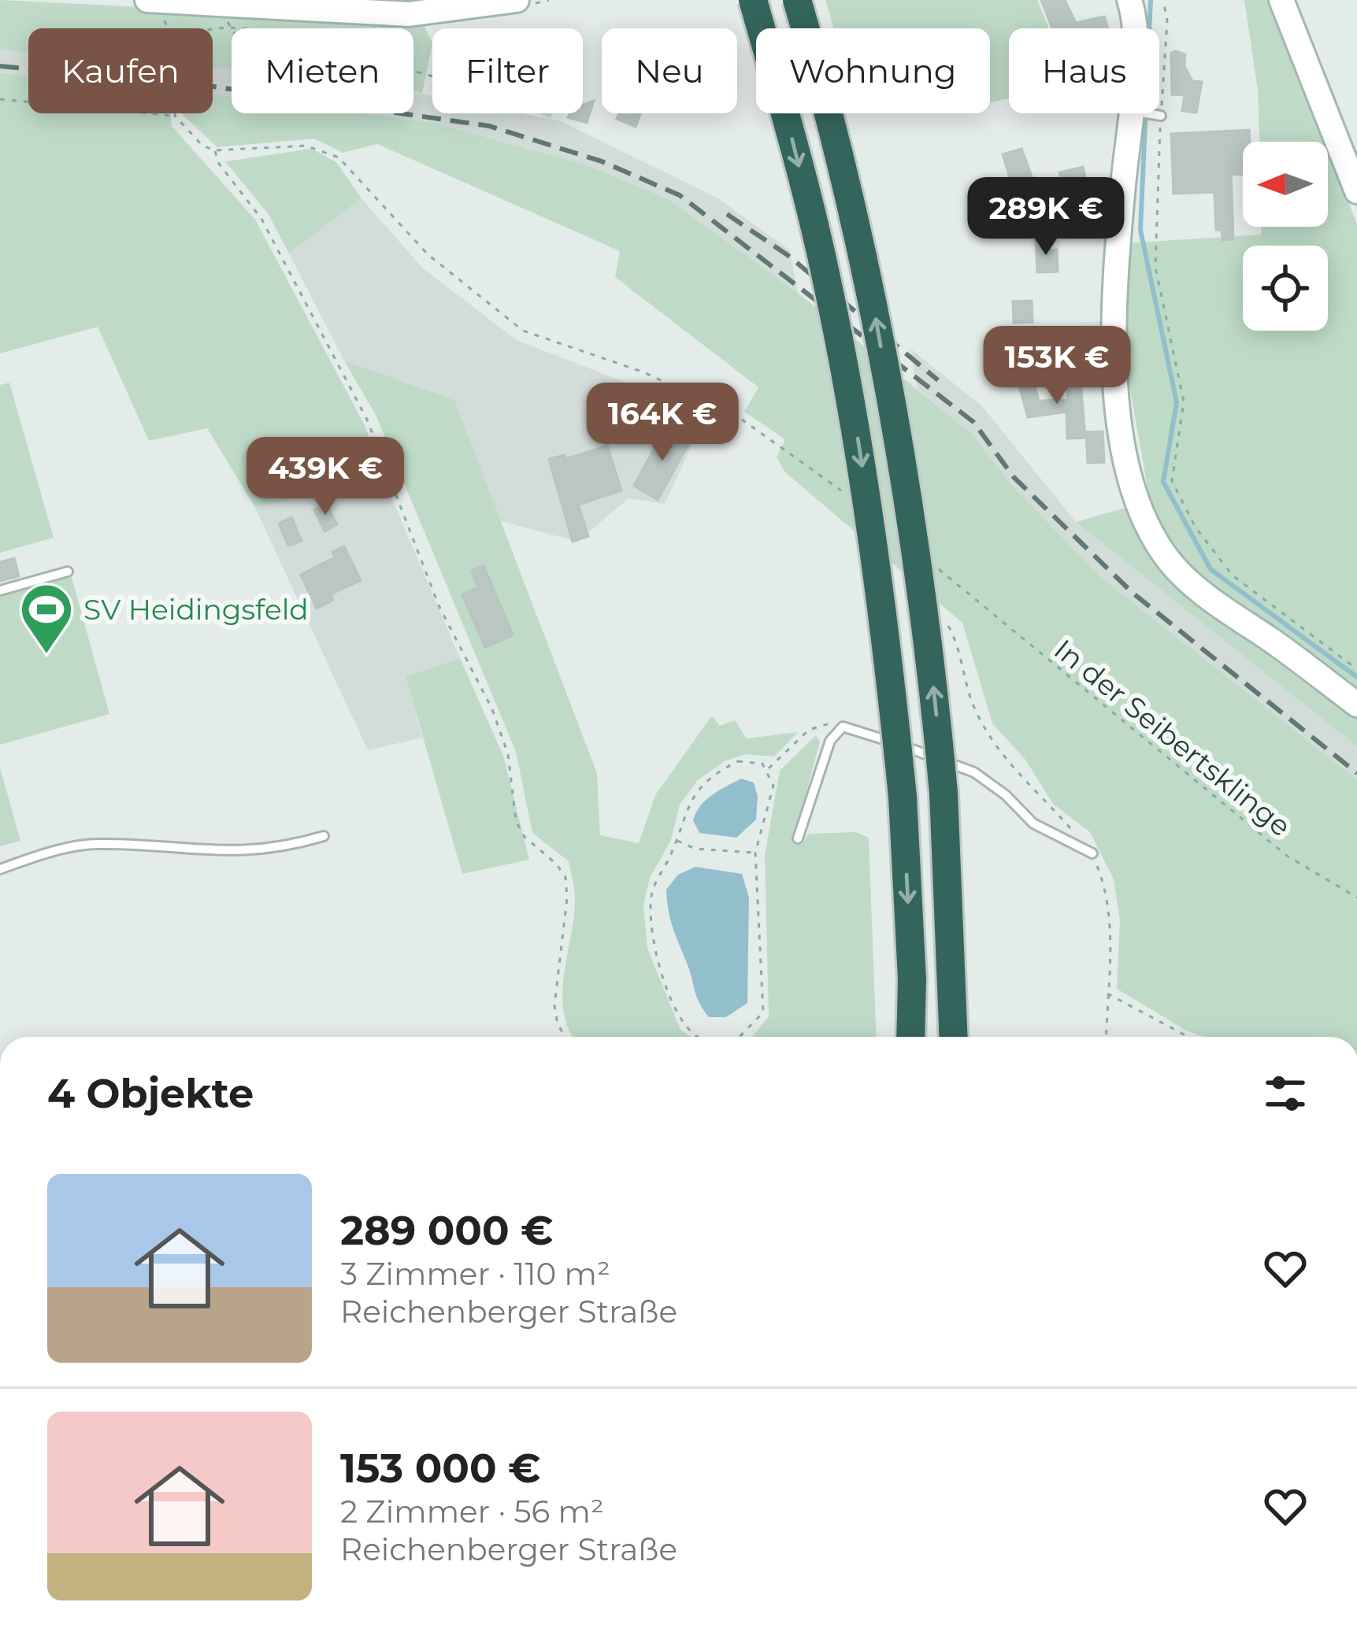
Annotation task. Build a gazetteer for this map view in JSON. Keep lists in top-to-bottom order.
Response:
{
  "streets": {
    "path": ["In der Seibertsklinge"]
  },
  "places": {
    "sports": ["SV Heidingsfeld"]
  },
  "north": "left",
  "page": {
    "chip": [
      "Kaufen",
      "Mieten",
      "Filter",
      "Neu",
      "Wohnung",
      "Haus"
    ],
    "price": [
      "289K €",
      "153K €",
      "164K €",
      "439K €"
    ],
    "heading": "4 Objekte",
    "list": [
      {
        "name": "289 000 €",
        "note": "3 Zimmer · 110 m² · Reichenberger Straße"
      },
      {
        "name": "153 000 €",
        "note": "2 Zimmer · 56 m² · Reichenberger Straße"
      }
    ]
  }
}
